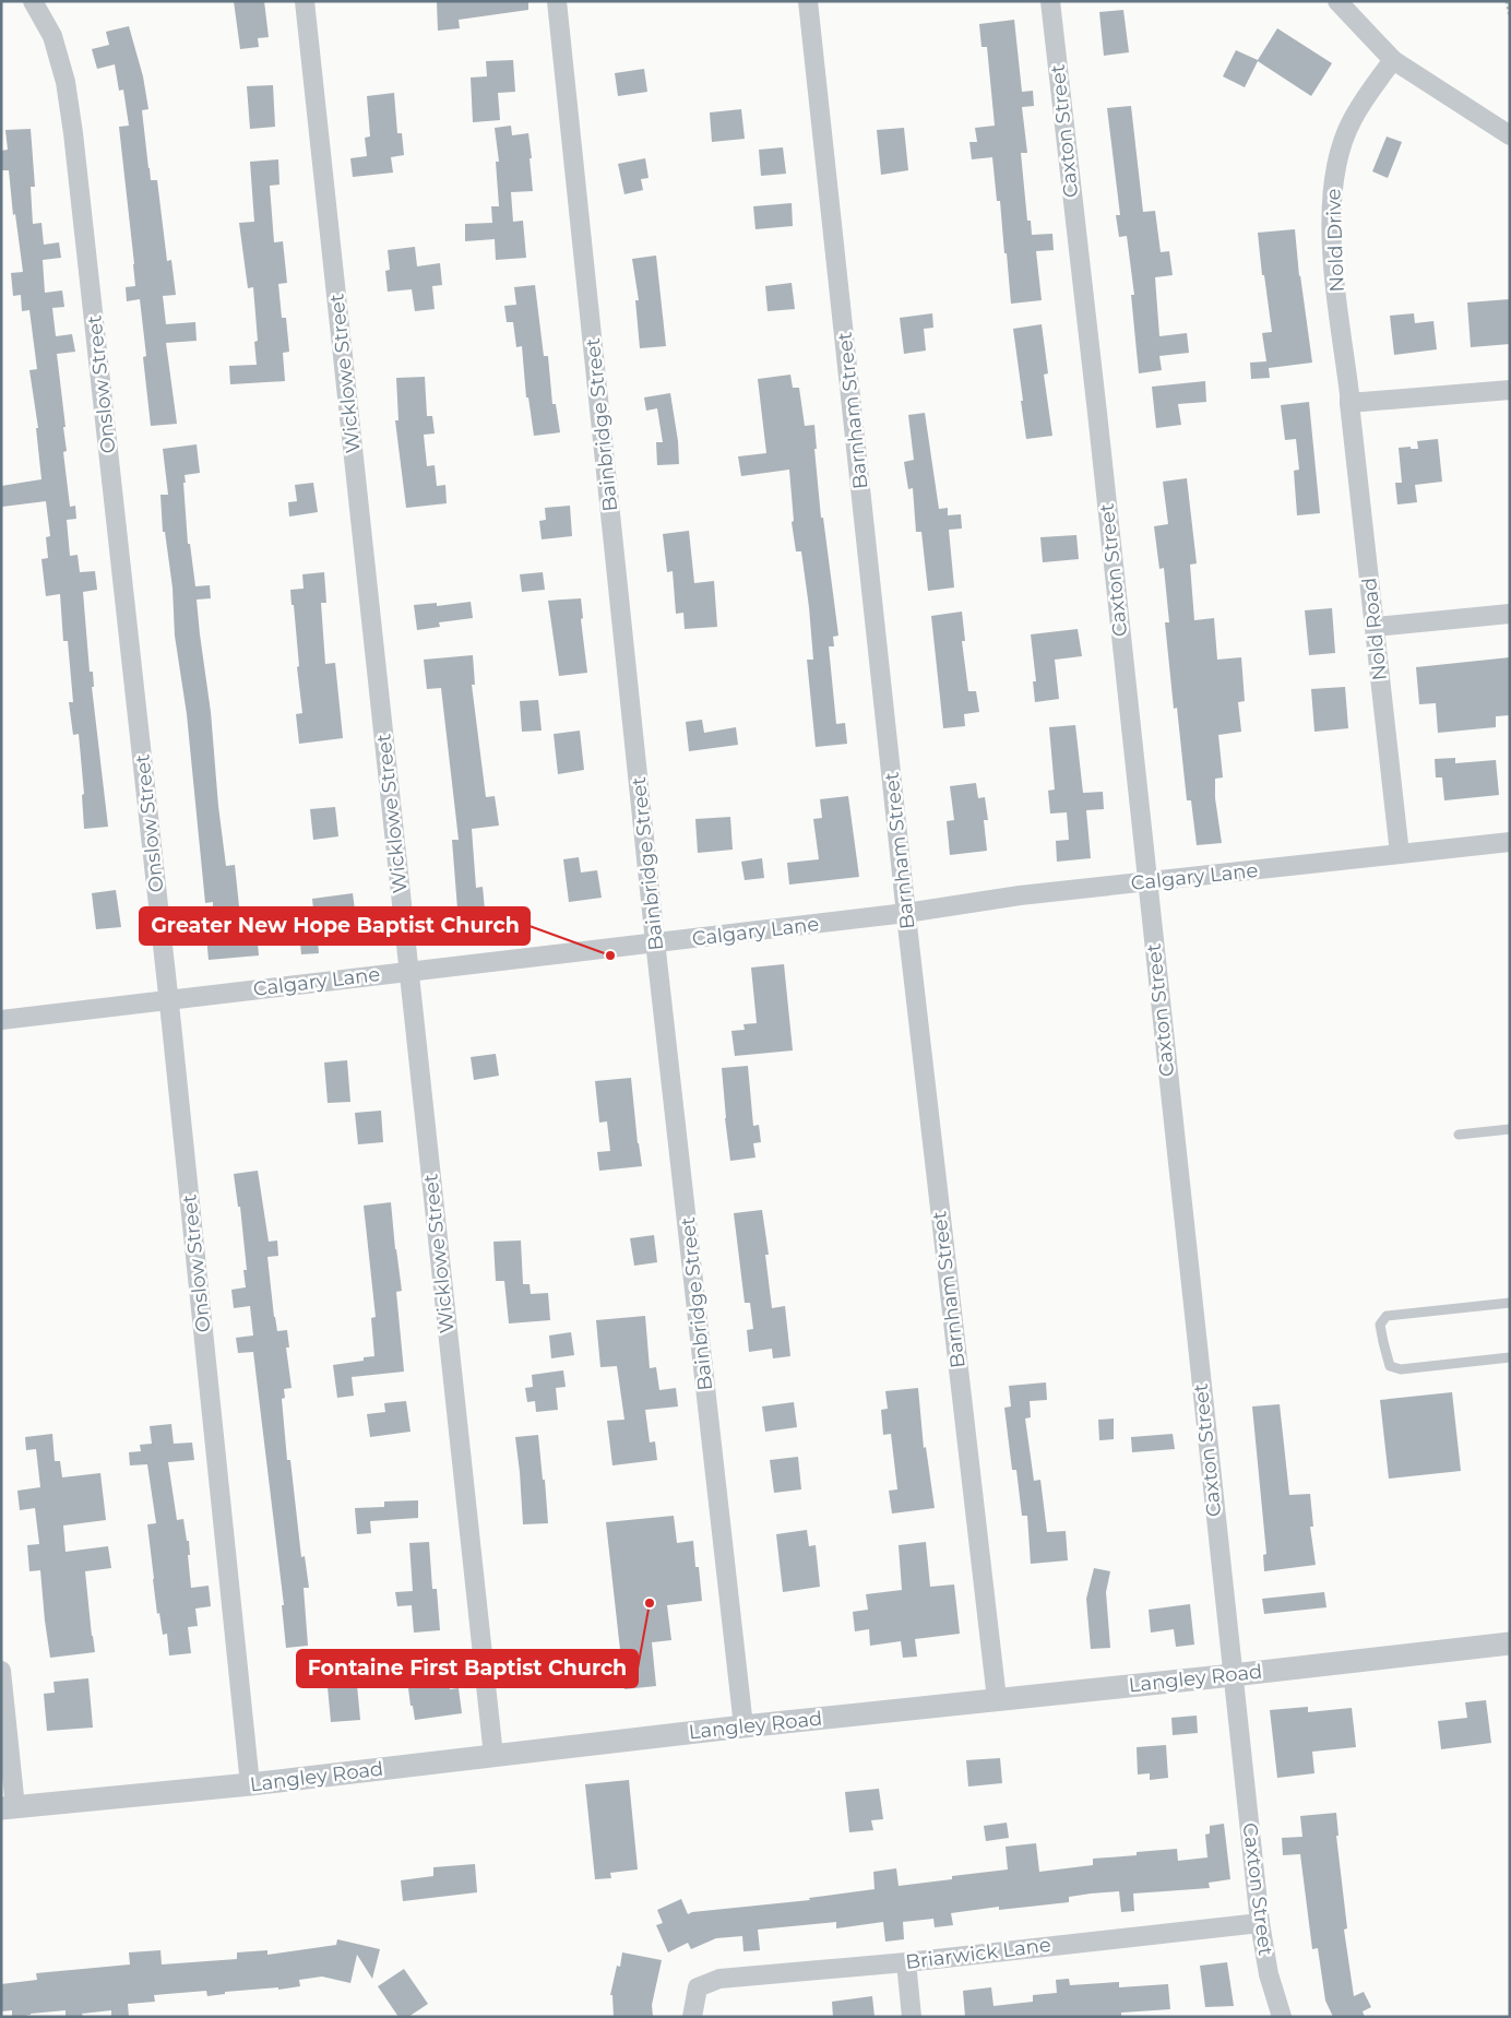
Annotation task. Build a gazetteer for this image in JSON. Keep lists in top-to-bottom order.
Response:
{
  "streets": {
    "street": [
      "Caxton Street",
      "Nold Drive",
      "Wicklowe Street",
      "Onslow Street",
      "Barnham Street",
      "Bainbridge Street",
      "Nold Road",
      "Calgary Lane",
      "Langley Road",
      "Briarwick Lane"
    ]
  },
  "crossings": [
    ["Caxton Street", "Calgary Lane"],
    ["Caxton Street", "Langley Road"],
    ["Caxton Street", "Briarwick Lane"],
    ["Nold Drive", "Nold Road"],
    ["Wicklowe Street", "Calgary Lane"],
    ["Wicklowe Street", "Langley Road"],
    ["Onslow Street", "Calgary Lane"],
    ["Onslow Street", "Langley Road"],
    ["Barnham Street", "Calgary Lane"],
    ["Barnham Street", "Langley Road"],
    ["Bainbridge Street", "Calgary Lane"],
    ["Bainbridge Street", "Langley Road"],
    ["Nold Road", "Calgary Lane"]
  ],
  "places": ["Greater New Hope Baptist Church", "Fontaine First Baptist Church"]
}
